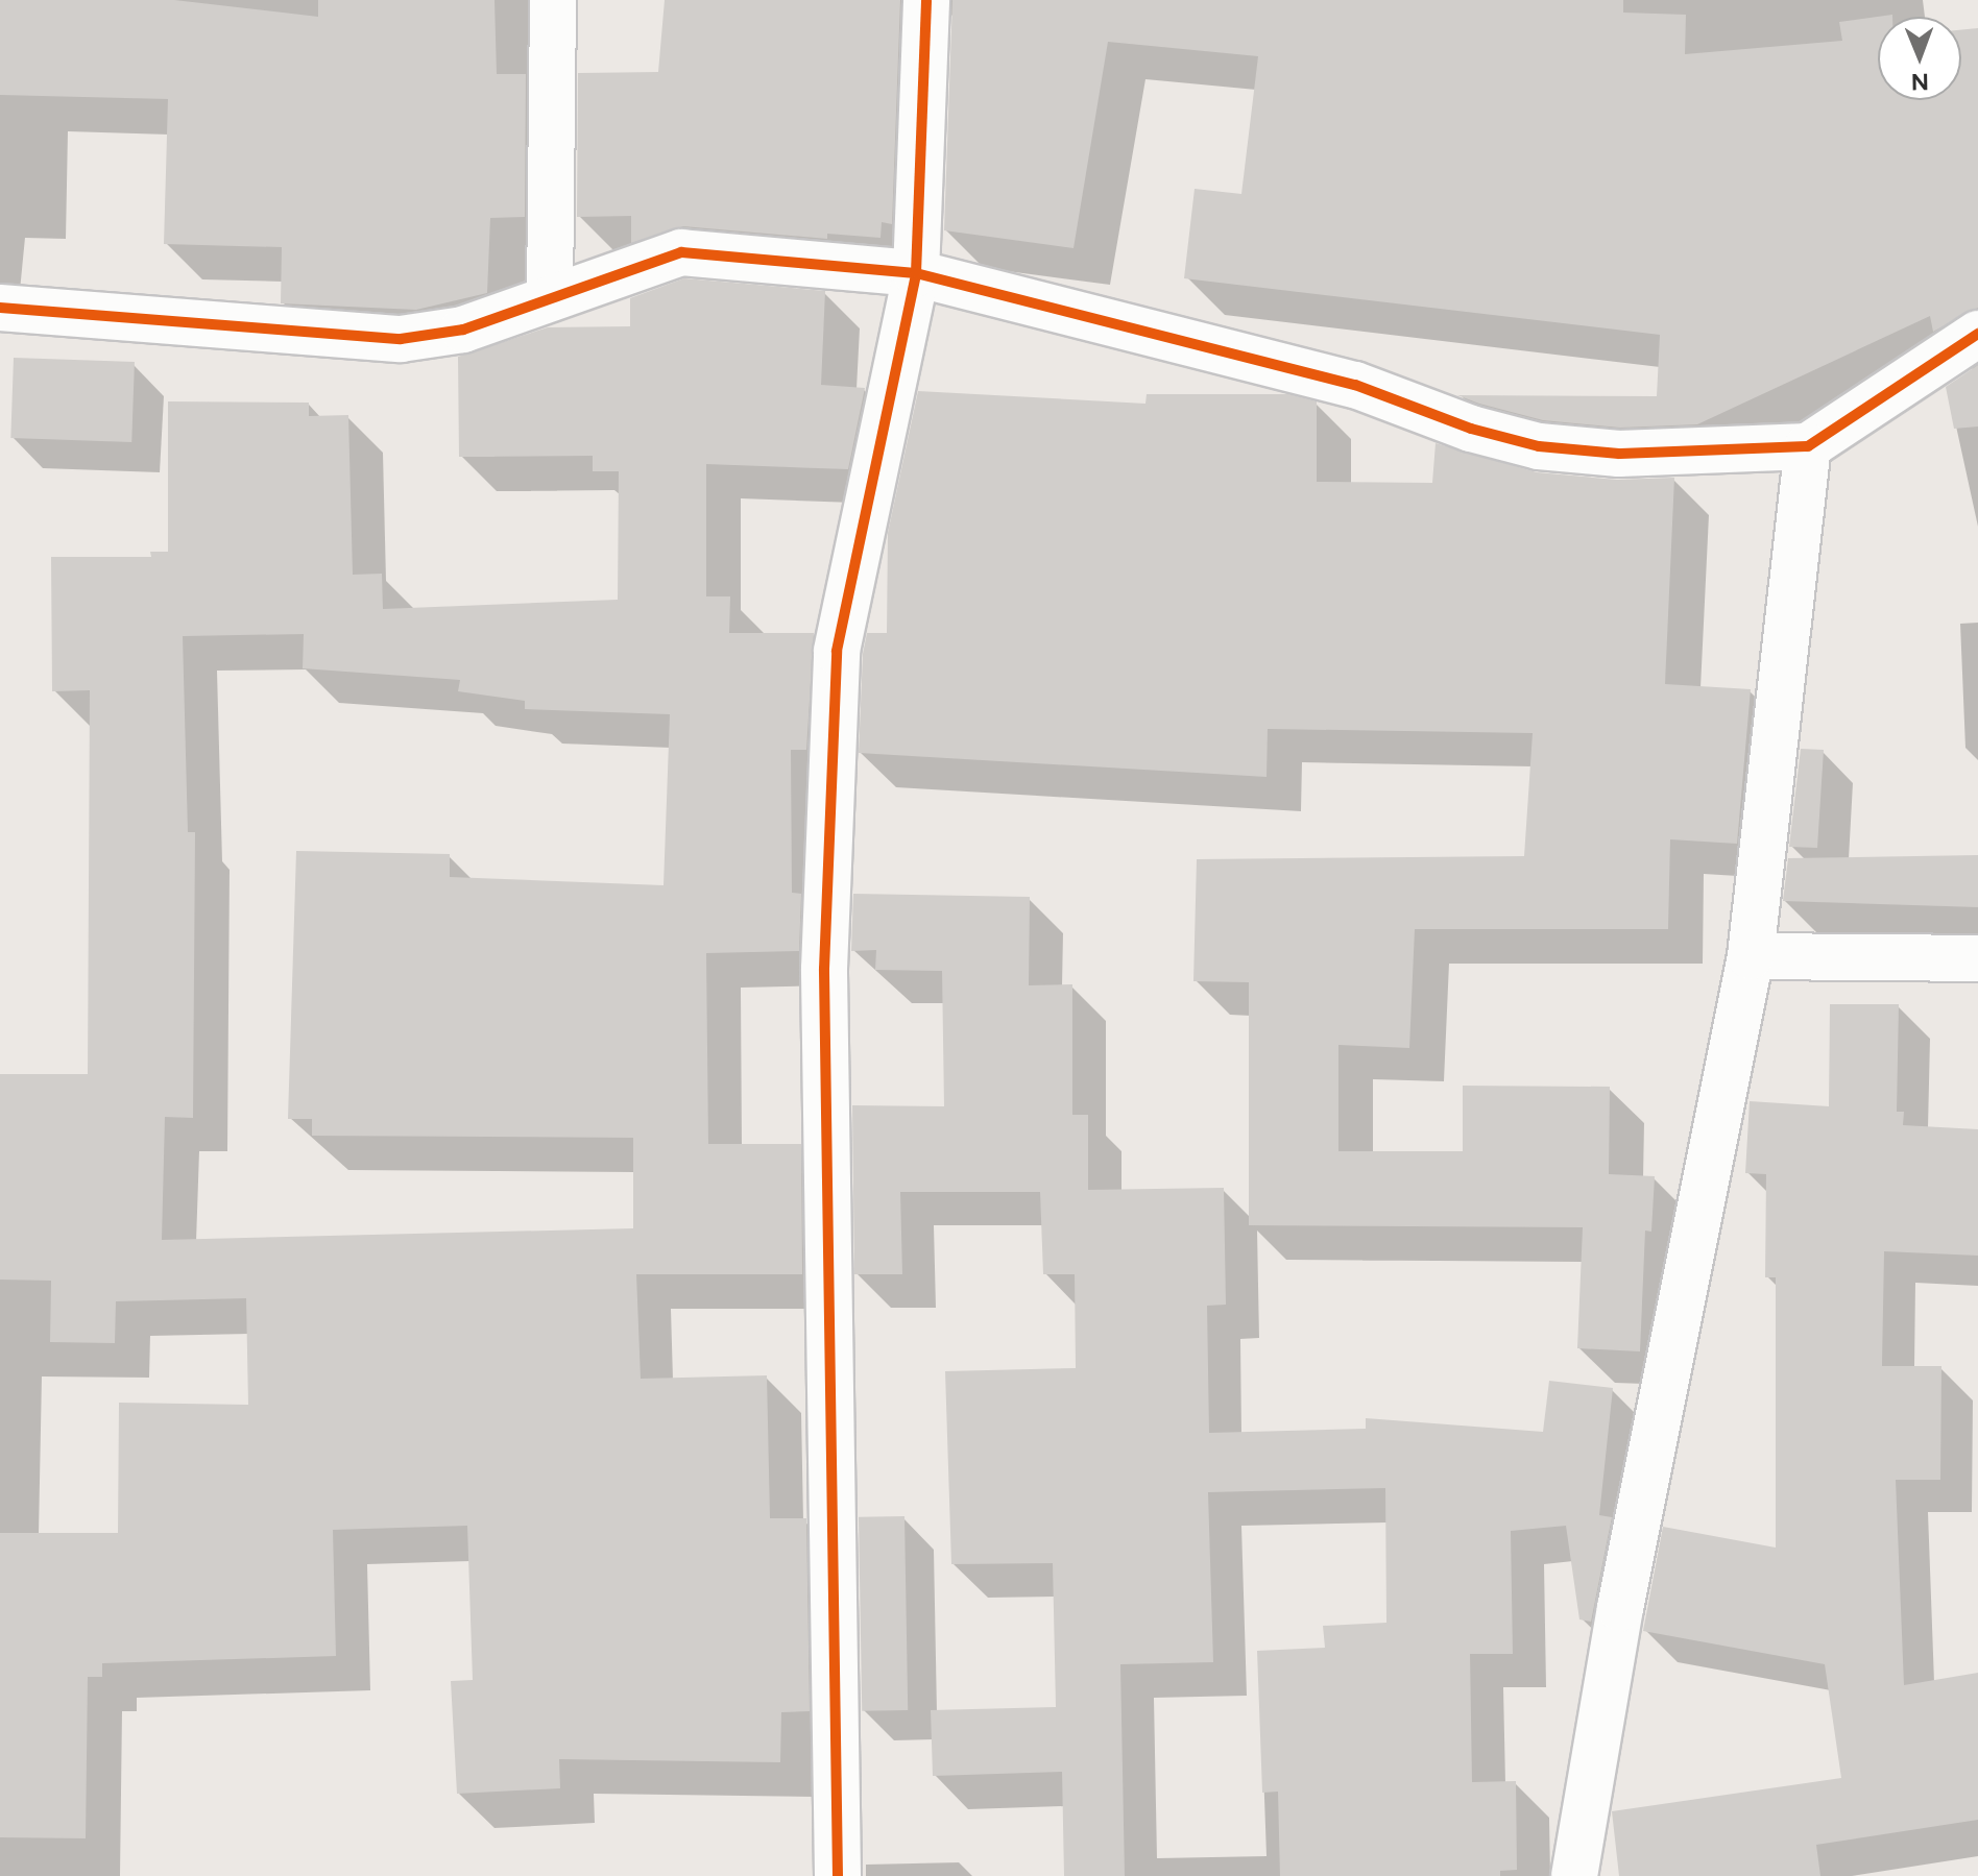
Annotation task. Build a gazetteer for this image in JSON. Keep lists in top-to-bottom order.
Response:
{
  "north": "bottom"
}
